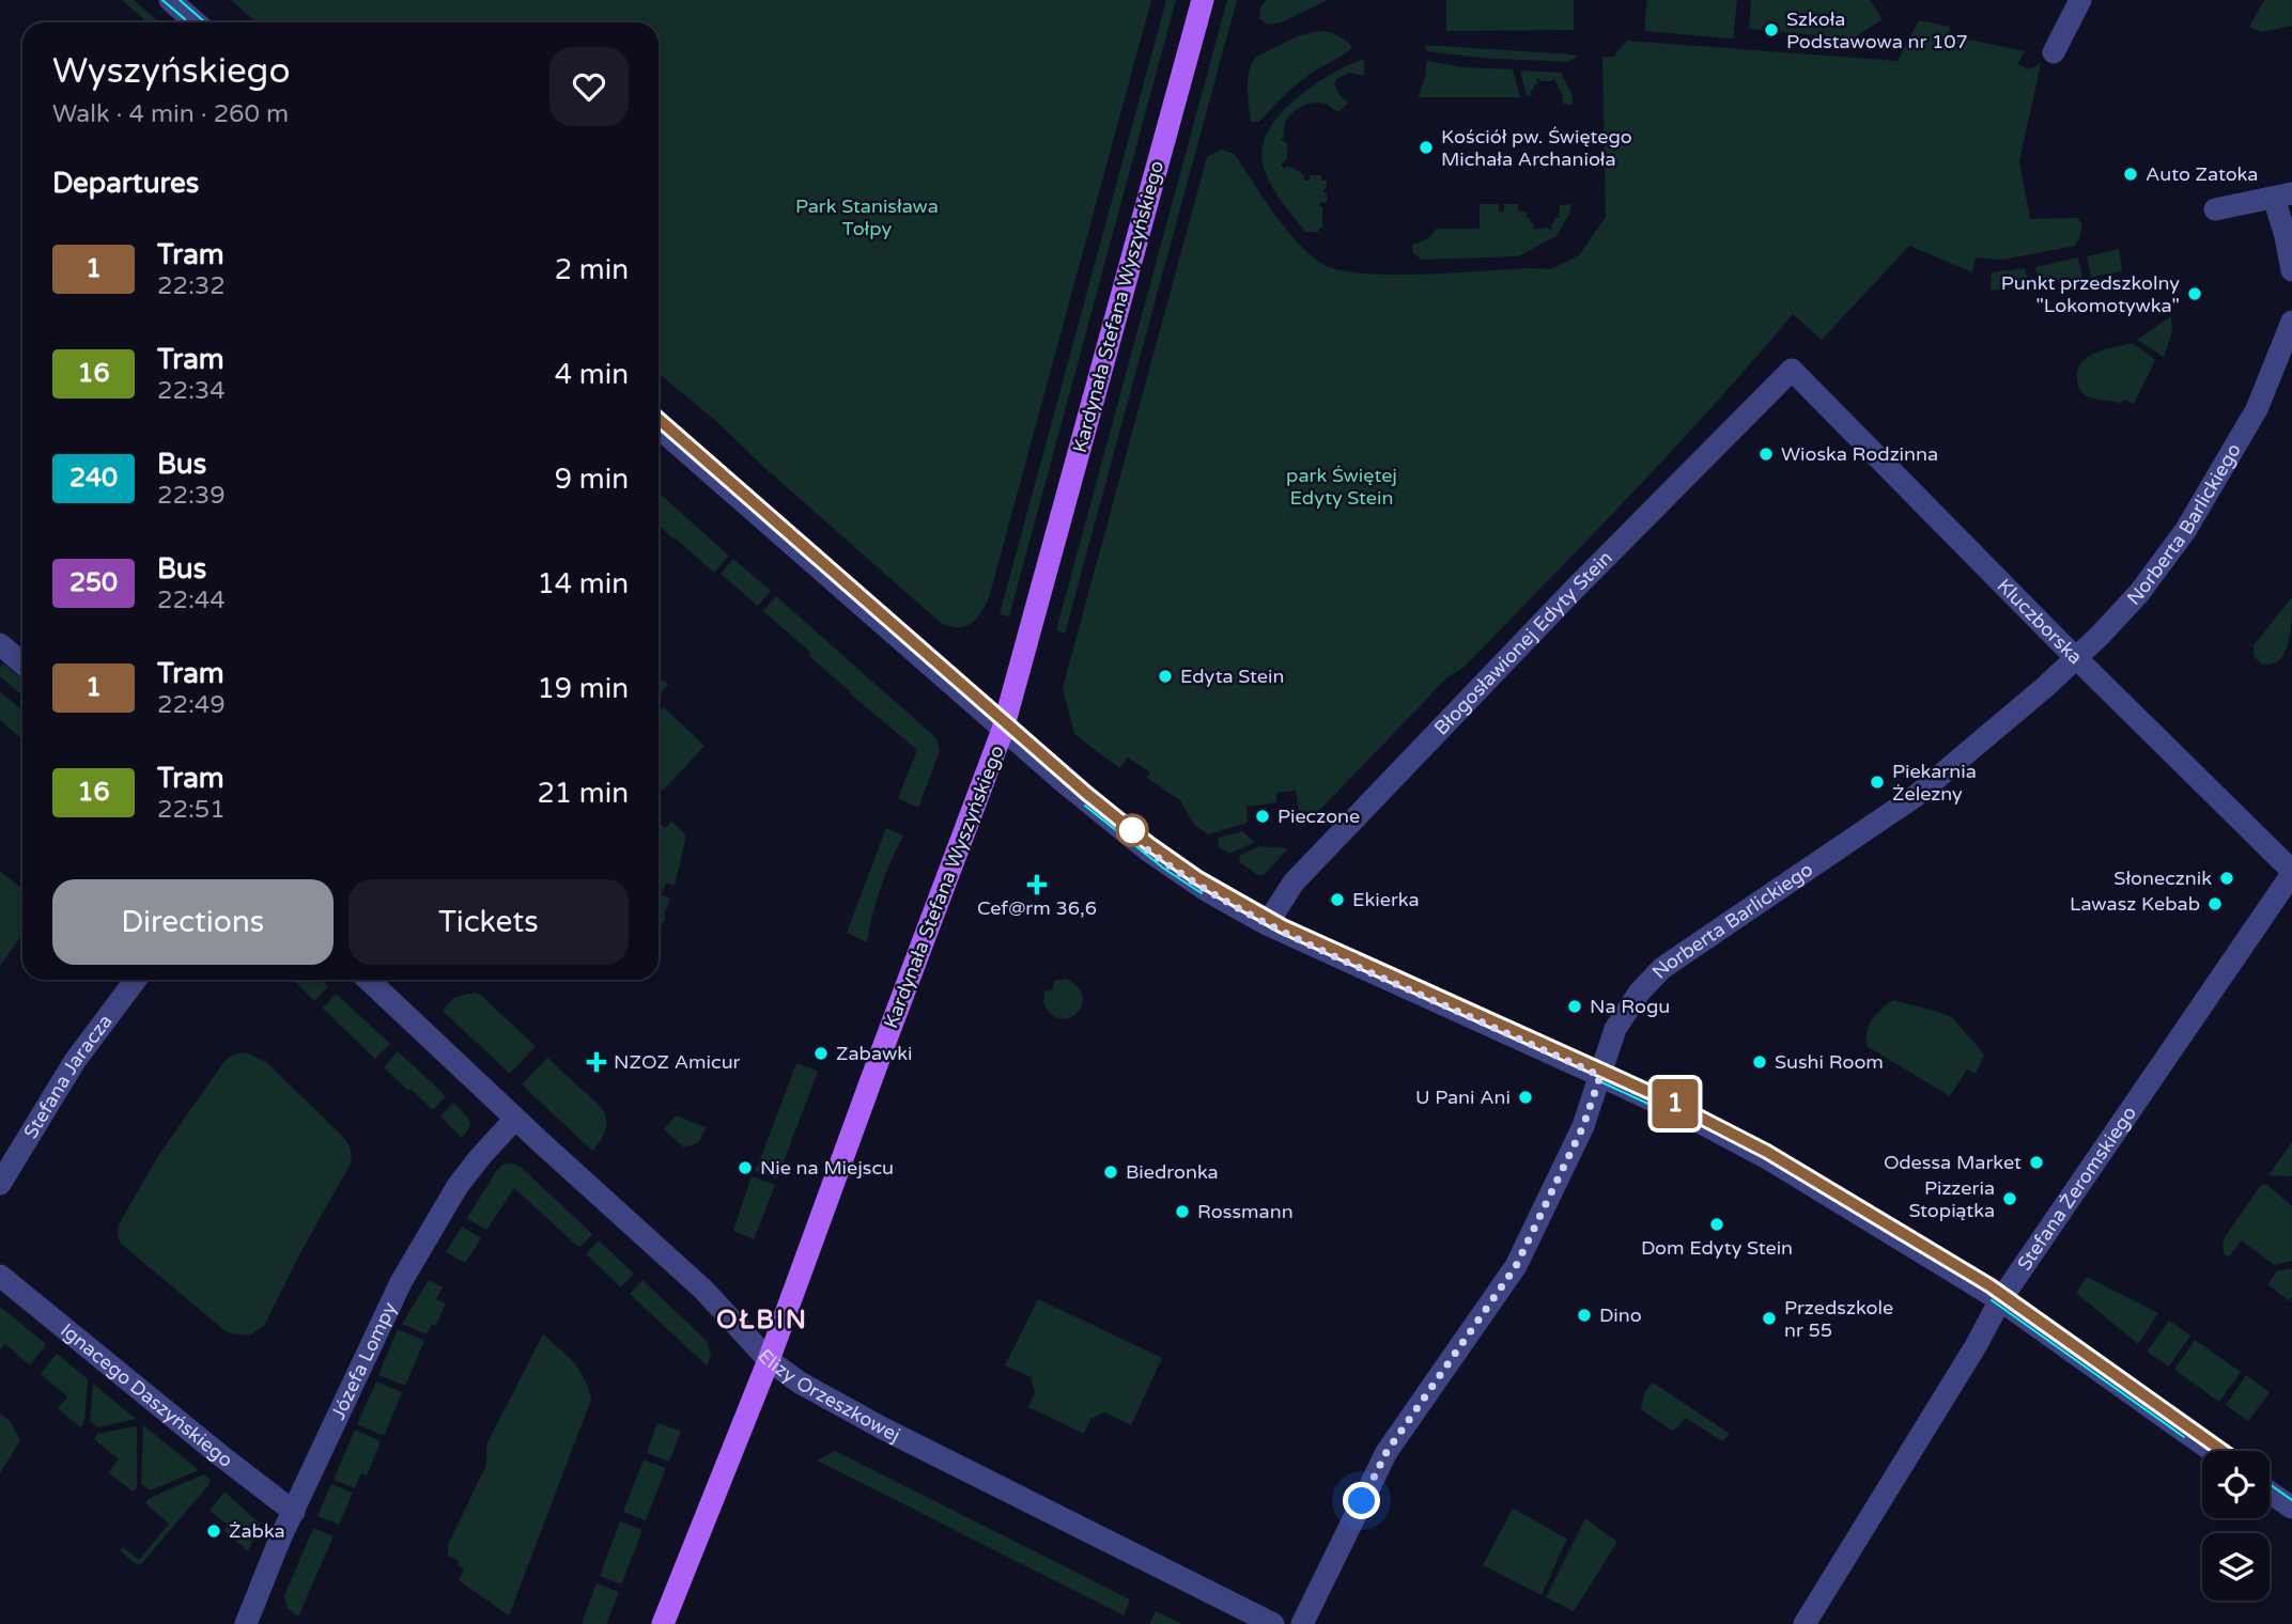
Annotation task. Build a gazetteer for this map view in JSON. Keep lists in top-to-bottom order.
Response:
{
  "streets": {
    "main road": ["Kardynała Stefana Wyszyńskiego"],
    "street": [
      "Norberta Barlickiego",
      "Kluczborska",
      "Błogosławionej Edyty Stein",
      "Stefana Jaracza",
      "Stefana Żeromskiego",
      "Józefa Lompy",
      "Elizy Orzeszkowej",
      "Ignacego Daszyńskiego"
    ]
  },
  "crossings": [
    ["Kardynała Stefana Wyszyńskiego", "Elizy Orzeszkowej"],
    ["Norberta Barlickiego", "Kluczborska"],
    ["Kluczborska", "Błogosławionej Edyty Stein"],
    ["Kluczborska", "Stefana Żeromskiego"],
    ["Józefa Lompy", "Elizy Orzeszkowej"],
    ["Józefa Lompy", "Ignacego Daszyńskiego"]
  ],
  "districts": ["OŁBIN"],
  "parks": ["Park Stanisława Tołpy", "park Świętej Edyty Stein"],
  "places": {
    "other": [
      "Szkoła Podstawowa nr 107",
      "Kościół pw. Świętego Michała Archanioła",
      "Auto Zatoka",
      "Punkt przedszkolny \"Lokomotywka\"",
      "Wioska Rodzinna",
      "Edyta Stein",
      "Piekarnia Żelezny",
      "Pieczone",
      "Słonecznik",
      "Ekierka",
      "Lawasz Kebab",
      "Na Rogu",
      "Zabawki",
      "Sushi Room",
      "U Pani Ani",
      "Odessa Market",
      "Nie na Miejscu",
      "Biedronka",
      "Pizzeria Stopiątka",
      "Rossmann",
      "Dom Edyty Stein",
      "Dino",
      "Przedszkole nr 55",
      "Żabka"
    ],
    "health": ["Cef@rm 36,6", "NZOZ Amicur"]
  },
  "lines": ["tram line 1"],
  "page": {
    "on_map": "1",
    "heading": [
      ["Wyszyńskiego", "Walk · 4 min · 260 m"],
      "Departures"
    ],
    "list": [
      {
        "mark": "1",
        "name": "Tram",
        "note": "22:32",
        "value": "2 min"
      },
      {
        "mark": "16",
        "name": "Tram",
        "note": "22:34",
        "value": "4 min"
      },
      {
        "mark": "240",
        "name": "Bus",
        "note": "22:39",
        "value": "9 min"
      },
      {
        "mark": "250",
        "name": "Bus",
        "note": "22:44",
        "value": "14 min"
      },
      {
        "mark": "1",
        "name": "Tram",
        "note": "22:49",
        "value": "19 min"
      },
      {
        "mark": "16",
        "name": "Tram",
        "note": "22:51",
        "value": "21 min"
      }
    ],
    "buttons": ["Directions", "Tickets"]
  }
}
